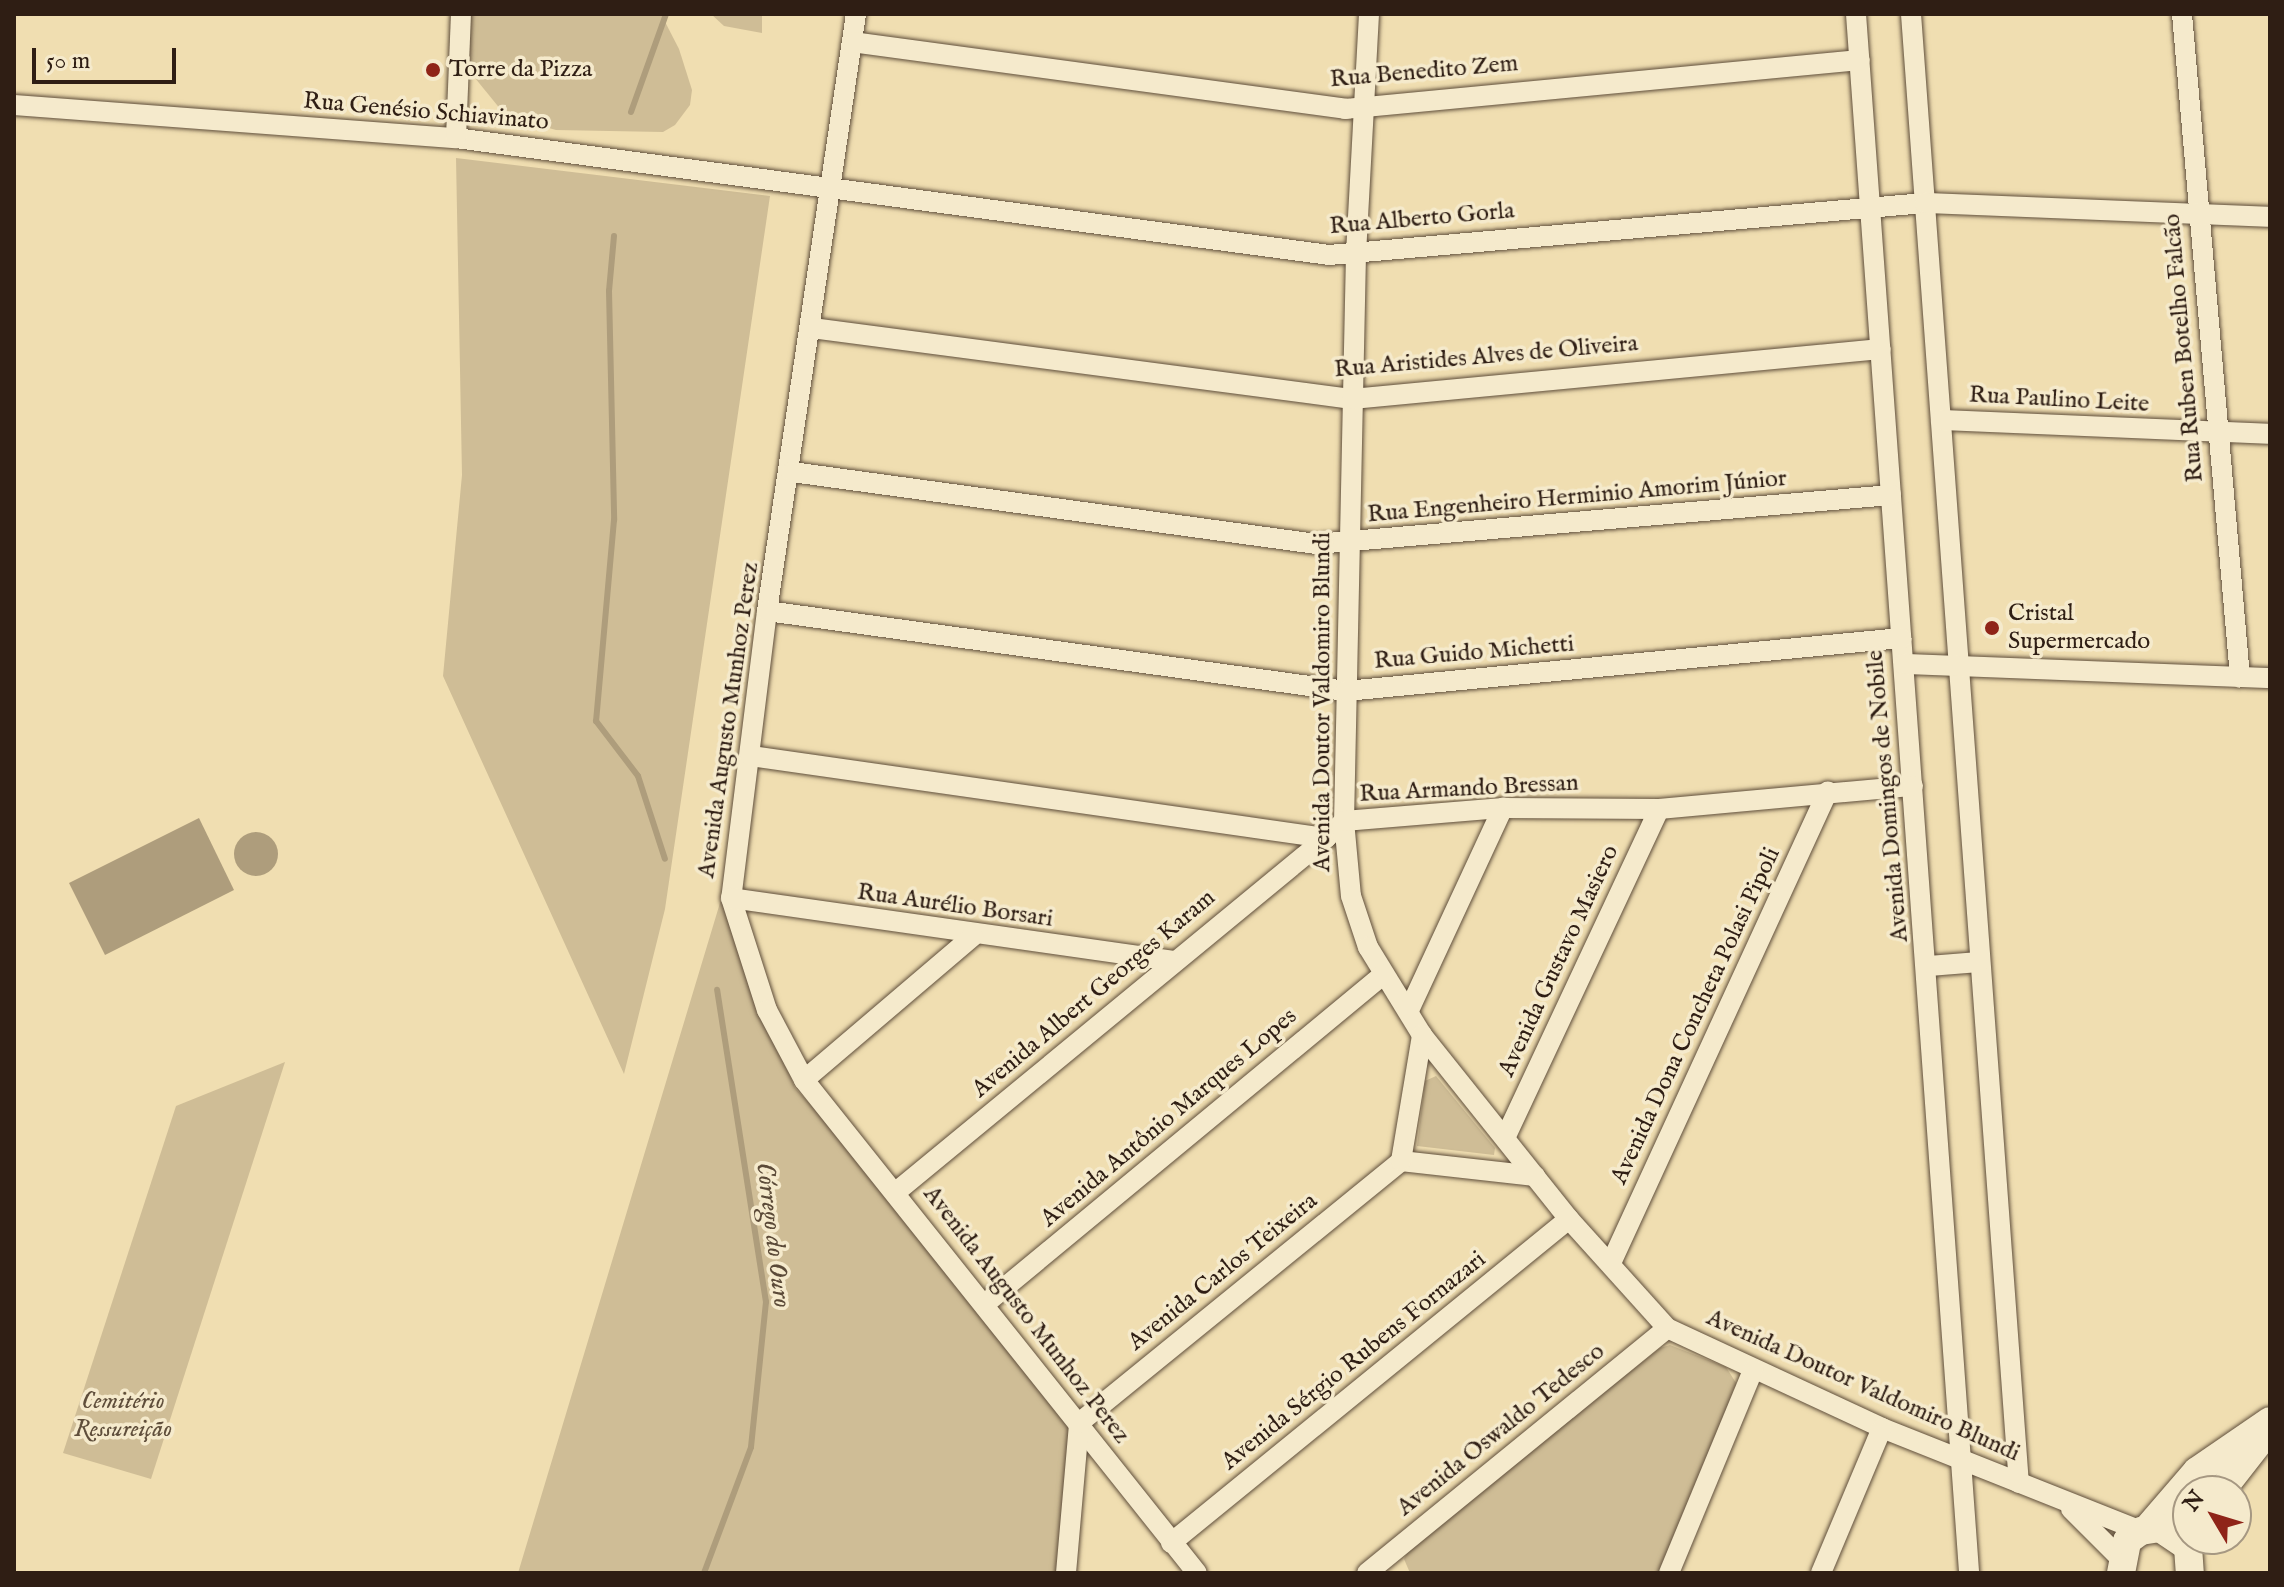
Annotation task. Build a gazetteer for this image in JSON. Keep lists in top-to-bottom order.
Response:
{
  "streets": {
    "street": [
      "Rua Benedito Zem",
      "Rua Genésio Schiavinato",
      "Rua Alberto Gorla",
      "Rua Ruben Botelho Falcão",
      "Rua Aristides Alves de Oliveira",
      "Rua Paulino Leite",
      "Rua Engenheiro Herminio Amorim Júnior",
      "Rua Guido Michetti",
      "Avenida Doutor Valdomiro Blundi",
      "Avenida Augusto Munhoz Perez",
      "Rua Armando Bressan",
      "Avenida Domingos de Nobile",
      "Rua Aurélio Borsari",
      "Avenida Gustavo Masiero",
      "Avenida Albert Georges Karam",
      "Avenida Dona Concheta Polasi Pipoli",
      "Avenida Antônio Marques Lopes",
      "Avenida Carlos Teixeira",
      "Avenida Sérgio Rubens Fornazari",
      "Avenida Oswaldo Tedesco"
    ]
  },
  "crossings": [
    ["Rua Benedito Zem", "Avenida Doutor Valdomiro Blundi"],
    ["Rua Benedito Zem", "Avenida Augusto Munhoz Perez"],
    ["Rua Benedito Zem", "Avenida Domingos de Nobile"],
    ["Rua Genésio Schiavinato", "Rua Alberto Gorla"],
    ["Rua Genésio Schiavinato", "Avenida Augusto Munhoz Perez"],
    ["Rua Alberto Gorla", "Rua Ruben Botelho Falcão"],
    ["Rua Alberto Gorla", "Avenida Doutor Valdomiro Blundi"],
    ["Rua Alberto Gorla", "Avenida Augusto Munhoz Perez"],
    ["Rua Alberto Gorla", "Avenida Domingos de Nobile"],
    ["Rua Ruben Botelho Falcão", "Rua Paulino Leite"],
    ["Rua Aristides Alves de Oliveira", "Avenida Doutor Valdomiro Blundi"],
    ["Rua Aristides Alves de Oliveira", "Avenida Augusto Munhoz Perez"],
    ["Rua Aristides Alves de Oliveira", "Avenida Domingos de Nobile"],
    ["Rua Engenheiro Herminio Amorim Júnior", "Avenida Doutor Valdomiro Blundi"],
    ["Rua Engenheiro Herminio Amorim Júnior", "Avenida Augusto Munhoz Perez"],
    ["Rua Engenheiro Herminio Amorim Júnior", "Avenida Domingos de Nobile"],
    ["Rua Guido Michetti", "Avenida Doutor Valdomiro Blundi"],
    ["Rua Guido Michetti", "Avenida Augusto Munhoz Perez"],
    ["Rua Guido Michetti", "Avenida Domingos de Nobile"],
    ["Avenida Doutor Valdomiro Blundi", "Rua Armando Bressan"],
    ["Avenida Doutor Valdomiro Blundi", "Avenida Domingos de Nobile"],
    ["Avenida Doutor Valdomiro Blundi", "Avenida Gustavo Masiero"],
    ["Avenida Doutor Valdomiro Blundi", "Avenida Dona Concheta Polasi Pipoli"],
    ["Avenida Doutor Valdomiro Blundi", "Avenida Antônio Marques Lopes"],
    ["Avenida Doutor Valdomiro Blundi", "Avenida Sérgio Rubens Fornazari"],
    ["Avenida Doutor Valdomiro Blundi", "Avenida Oswaldo Tedesco"],
    ["Avenida Augusto Munhoz Perez", "Rua Aurélio Borsari"],
    ["Avenida Augusto Munhoz Perez", "Avenida Albert Georges Karam"],
    ["Avenida Augusto Munhoz Perez", "Avenida Antônio Marques Lopes"],
    ["Avenida Augusto Munhoz Perez", "Avenida Carlos Teixeira"],
    ["Avenida Augusto Munhoz Perez", "Avenida Sérgio Rubens Fornazari"],
    ["Rua Armando Bressan", "Avenida Domingos de Nobile"],
    ["Rua Armando Bressan", "Avenida Gustavo Masiero"],
    ["Rua Armando Bressan", "Avenida Albert Georges Karam"],
    ["Rua Armando Bressan", "Avenida Dona Concheta Polasi Pipoli"],
    ["Rua Aurélio Borsari", "Avenida Albert Georges Karam"]
  ],
  "water": ["Córrego do Ouro"],
  "parks": ["Cemitério Ressureição"],
  "places": ["Torre da Pizza", "Cristal Supermercado"],
  "scale_bar": "50 m",
  "north": "top left"
}
